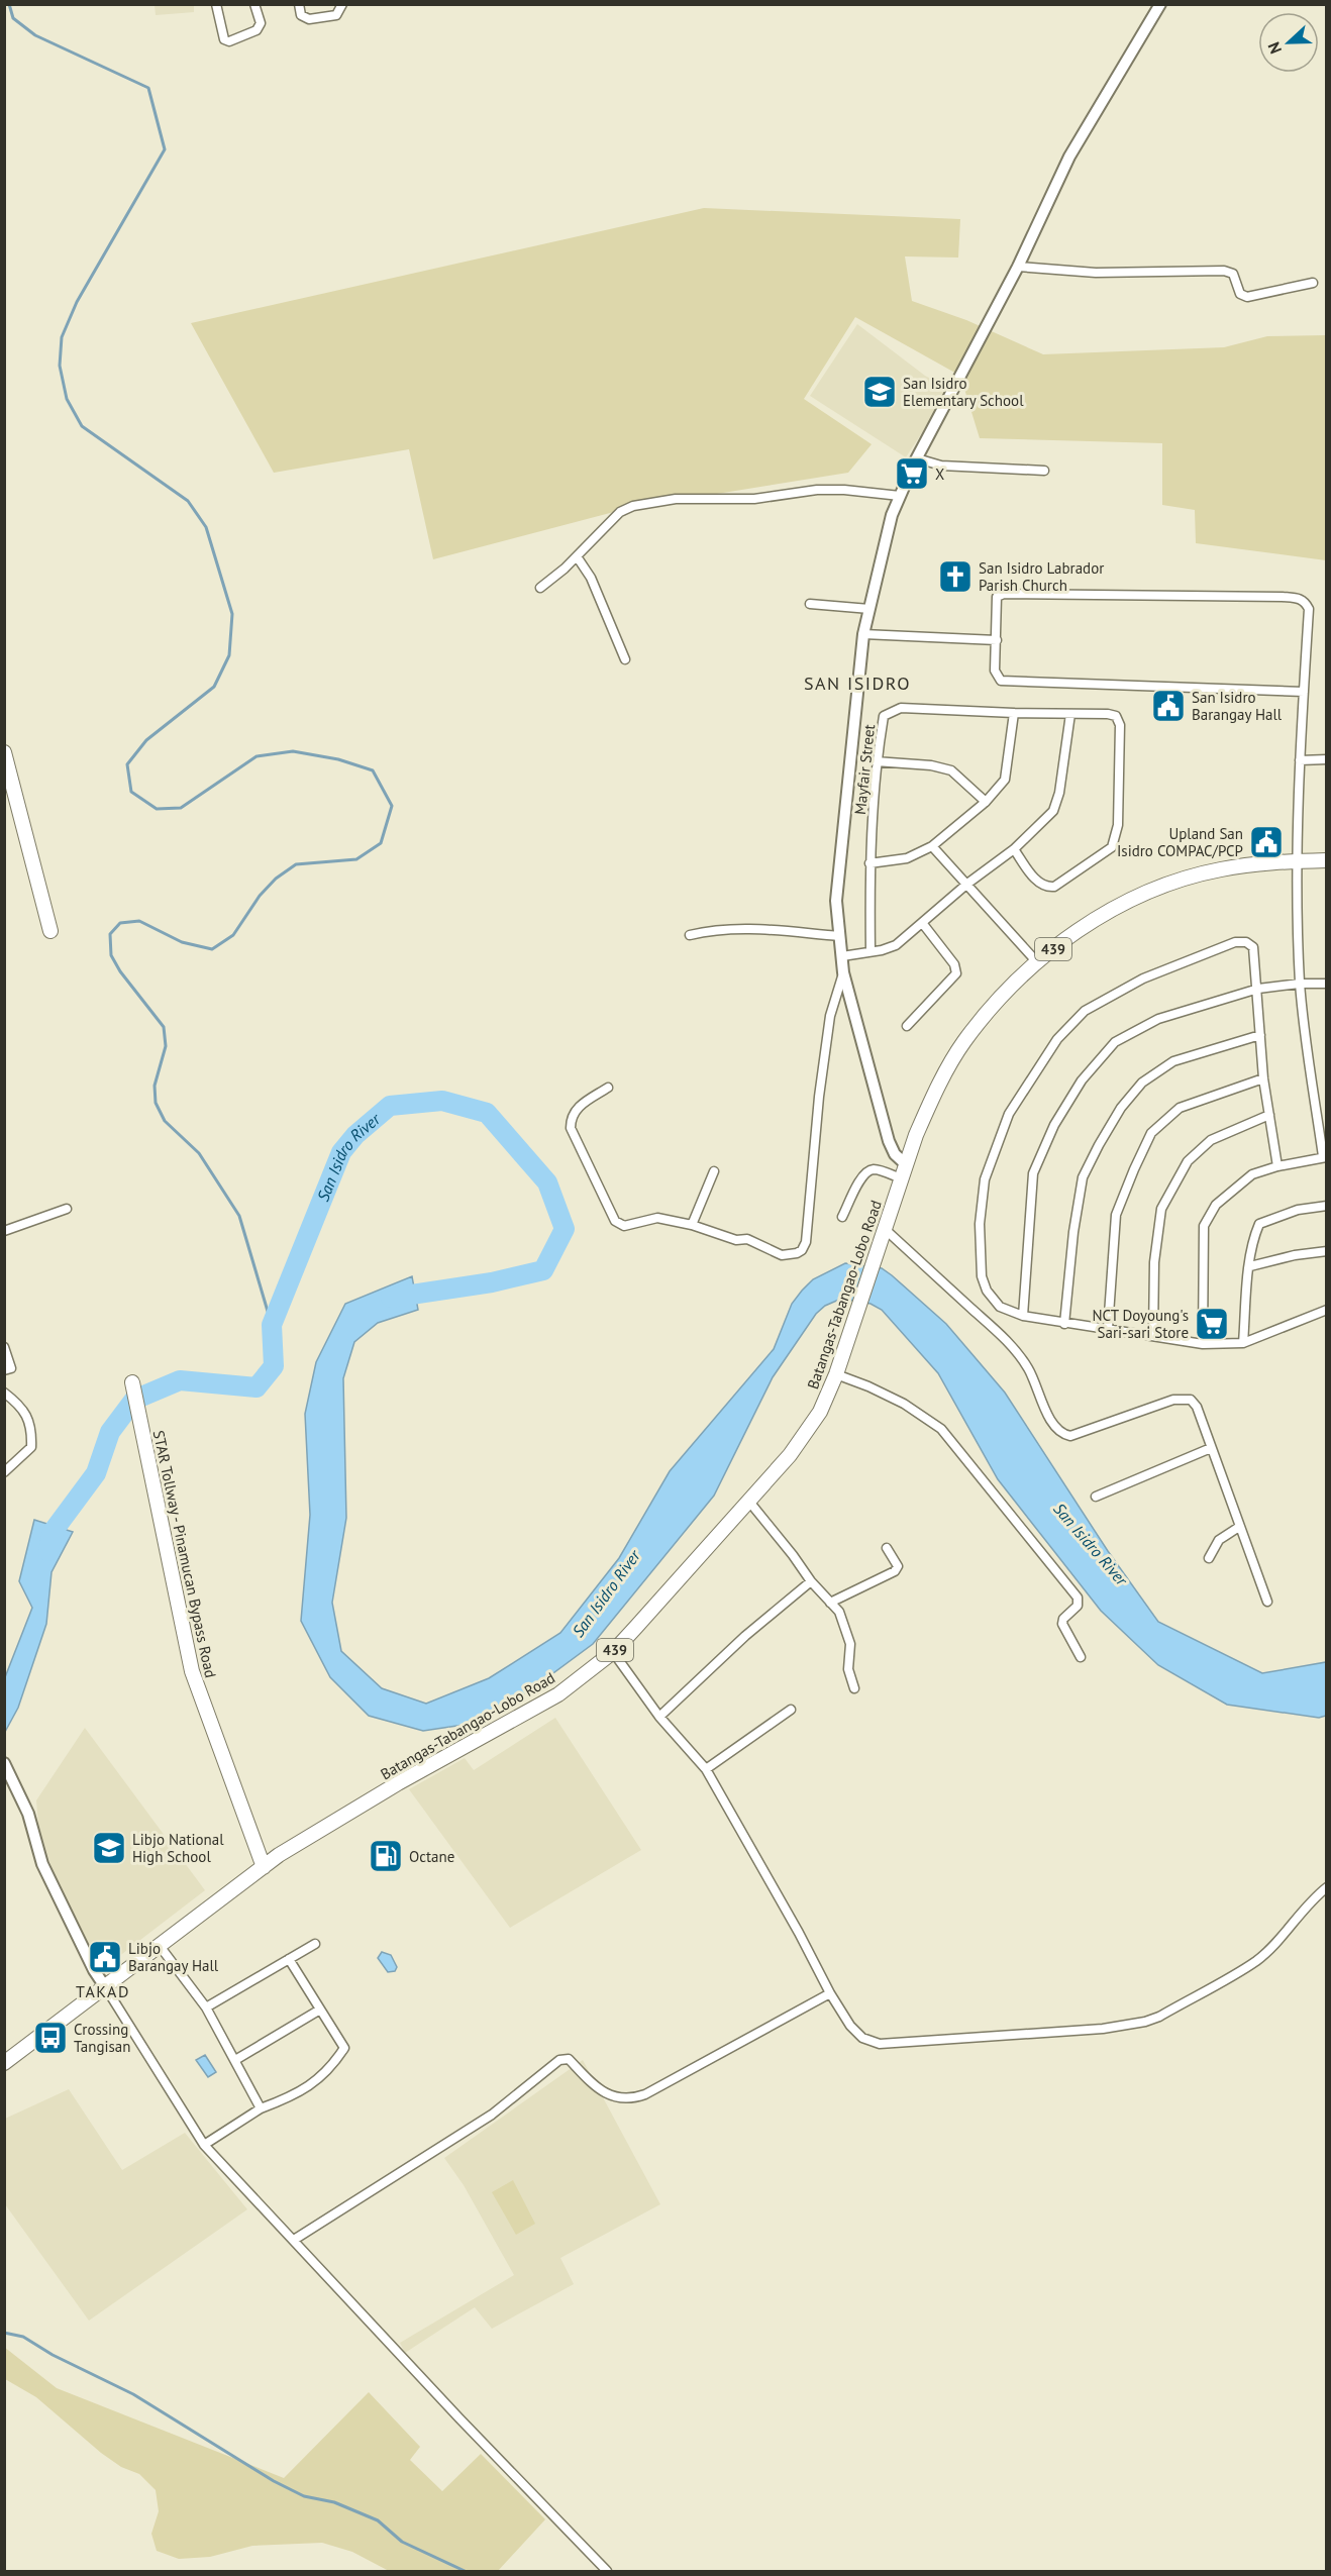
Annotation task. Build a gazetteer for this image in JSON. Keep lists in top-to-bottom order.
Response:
{
  "streets": {
    "main road": ["439", "Batangas-Tabangao-Lobo Road", "STAR Tollway - Pinamucan Bypass Road"],
    "street": ["Mayfair Street"]
  },
  "crossings": [
    ["439", "Batangas-Tabangao-Lobo Road"],
    ["439", "STAR Tollway - Pinamucan Bypass Road"],
    ["Batangas-Tabangao-Lobo Road", "STAR Tollway - Pinamucan Bypass Road"]
  ],
  "districts": ["SAN ISIDRO", "TAKAD"],
  "water": ["San Isidro River"],
  "places": {
    "school or university": ["San Isidro Elementary School", "Libjo National High School"],
    "supermarket": ["X", "NCT Doyoung's Sari-sari Store"],
    "church": ["San Isidro Labrador Parish Church"],
    "public building": ["San Isidro Barangay Hall", "Upland San Isidro COMPAC/PCP", "Libjo Barangay Hall"],
    "fuel station": ["Octane"],
    "bus stop": ["Crossing Tangisan"]
  },
  "north": "left"
}
